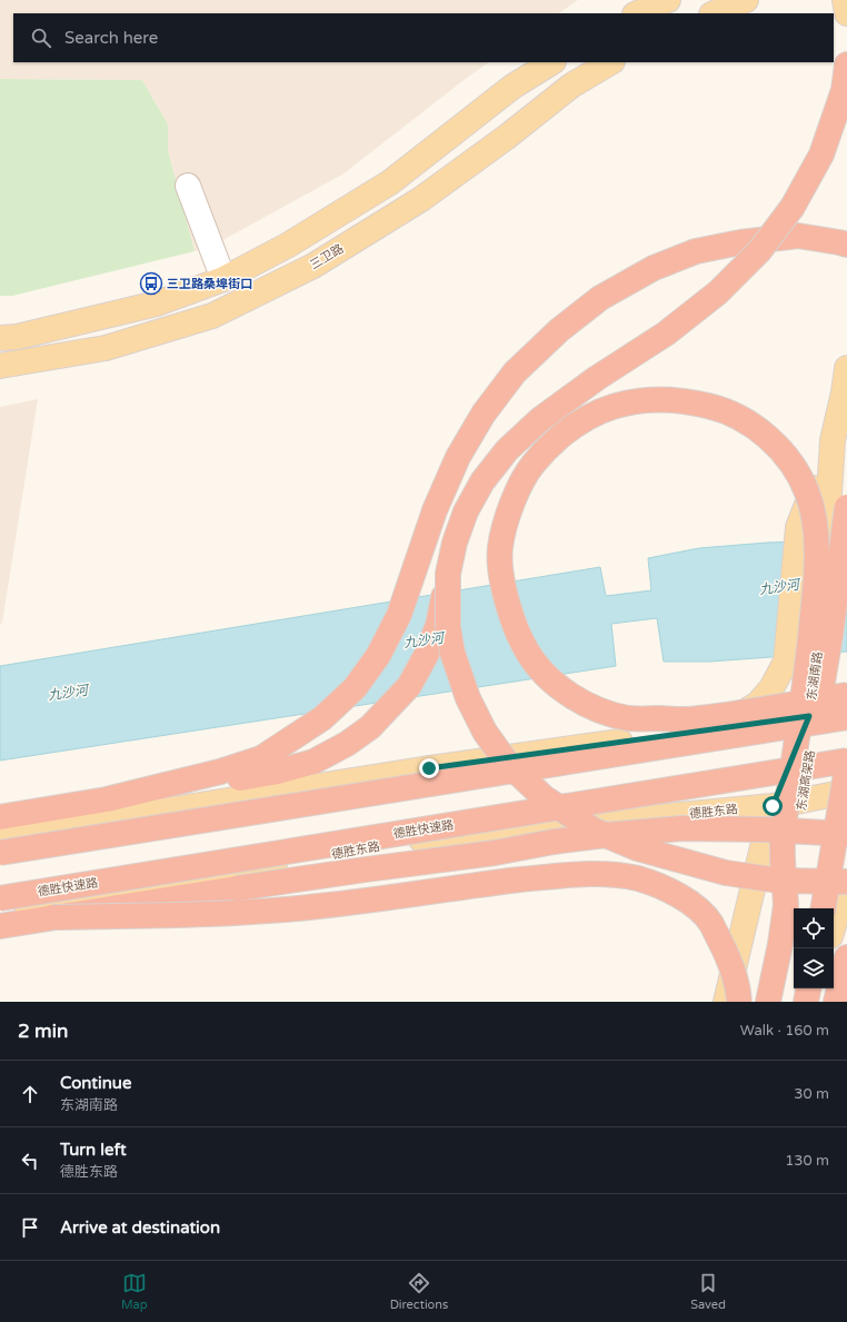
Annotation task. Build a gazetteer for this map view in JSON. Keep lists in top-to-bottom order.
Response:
{
  "streets": {
    "highway": ["东湖高架路", "德胜快速路"],
    "main road": ["三卫路", "东湖南路", "德胜东路"]
  },
  "crossings": [
    ["东湖南路", "德胜东路"]
  ],
  "water": ["九沙河"],
  "places": {
    "bus stop": ["三卫路桑埠街口"]
  },
  "page": {
    "search": "Search here",
    "heading": ["2 min", "Walk · 160 m"],
    "list": [
      ["Continue", "东湖南路", "30 m"],
      ["Turn left", "德胜东路", "130 m"],
      "Arrive at destination"
    ],
    "nav": ["Map", "Directions", "Saved"]
  }
}
